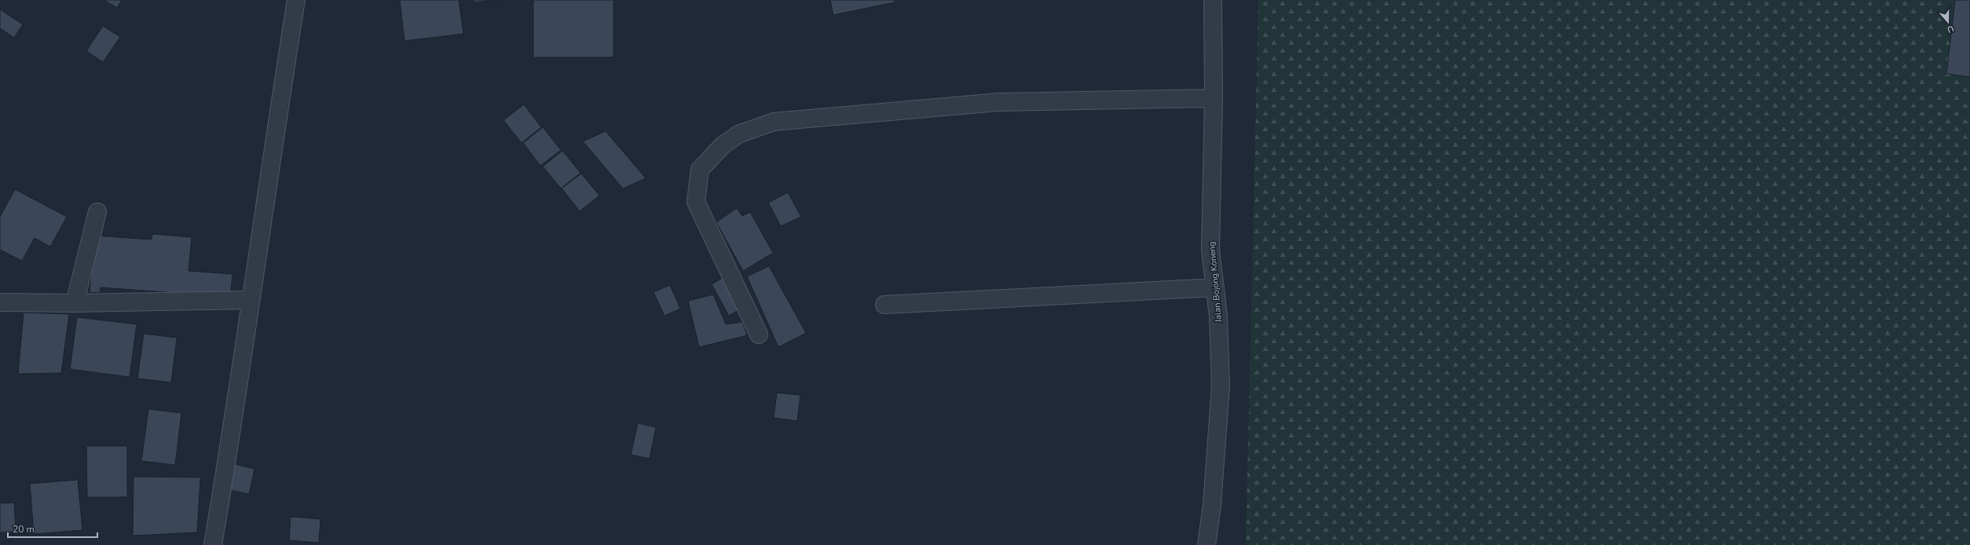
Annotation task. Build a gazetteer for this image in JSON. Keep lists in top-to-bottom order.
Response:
{
  "streets": {
    "street": ["Jalan Bojong Koneng"]
  },
  "scale_bar": "20 m",
  "north": "bottom"
}
